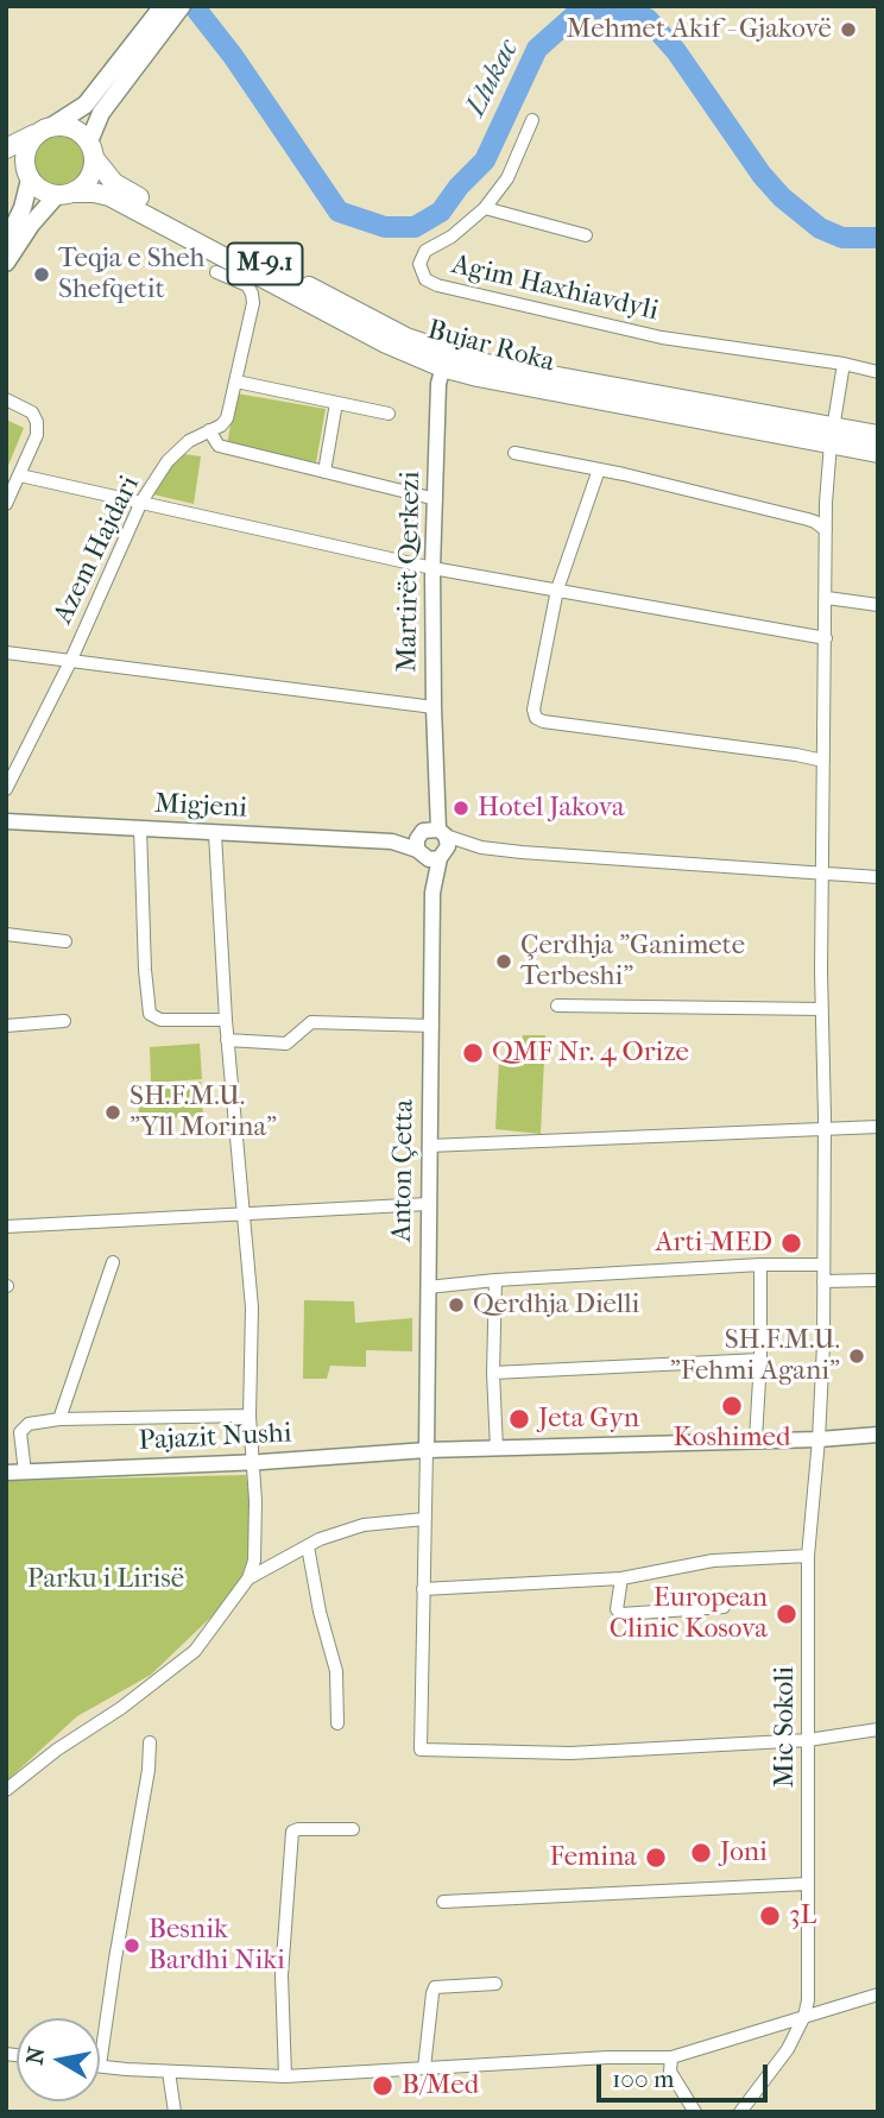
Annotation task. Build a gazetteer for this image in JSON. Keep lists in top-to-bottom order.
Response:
{
  "streets": {
    "main road": ["M-9.1", "Bujar Roka"],
    "street": [
      "Agim Haxhiavdyli",
      "Azem Hajdari",
      "Martirët Qerkezi",
      "Migjeni",
      "Anton Çetta",
      "Pajazit Nushi",
      "Mic Sokoli"
    ]
  },
  "crossings": [
    ["M-9.1", "Bujar Roka"],
    ["Bujar Roka", "Martirët Qerkezi"],
    ["Bujar Roka", "Mic Sokoli"],
    ["Martirët Qerkezi", "Migjeni"],
    ["Martirët Qerkezi", "Anton Çetta"],
    ["Migjeni", "Anton Çetta"],
    ["Anton Çetta", "Pajazit Nushi"],
    ["Pajazit Nushi", "Mic Sokoli"]
  ],
  "water": ["Llukac"],
  "parks": ["Parku i Lirisë"],
  "places": [
    "Mehmet Akif - Gjakovë",
    "Teqja e Sheh Shefqetit",
    "Hotel Jakova",
    "Çerdhja \"Ganimete Terbeshi\"",
    "QMF Nr. 4 Orize",
    "SH.F.M.U. \"Yll Morina\"",
    "Arti-MED",
    "Qerdhja Dielli",
    "SH.F.M.U. \"Fehmi Agani\"",
    "Koshimed",
    "Jeta Gyn",
    "European Clinic Kosova",
    "Joni",
    "Femina",
    "3L",
    "Besnik Bardhi Niki",
    "B/Med"
  ],
  "scale_bar": "100 m",
  "north": "left"
}
